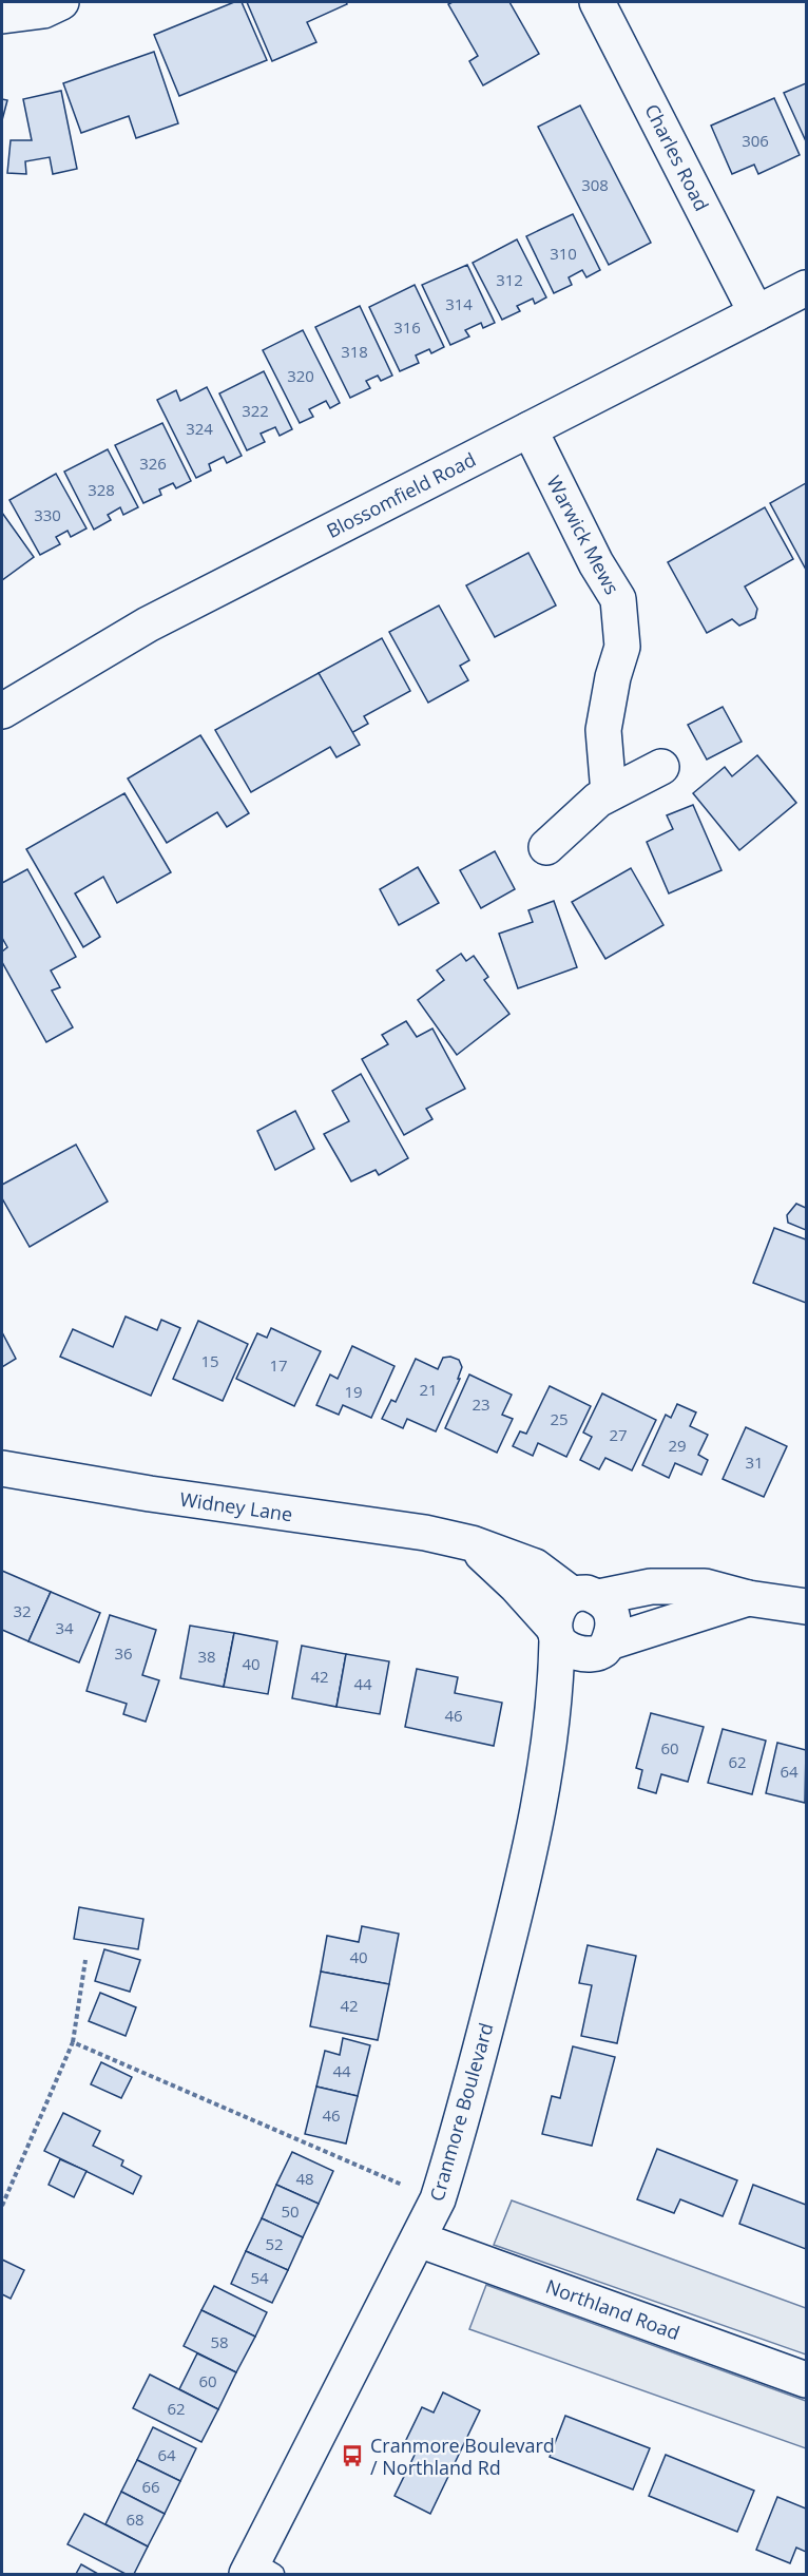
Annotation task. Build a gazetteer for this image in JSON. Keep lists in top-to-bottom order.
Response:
{
  "streets": {
    "street": [
      "Charles Road",
      "Blossomfield Road",
      "Warwick Mews",
      "Widney Lane",
      "Cranmore Boulevard",
      "Northland Road"
    ]
  },
  "crossings": [
    ["Charles Road", "Blossomfield Road"],
    ["Blossomfield Road", "Warwick Mews"],
    ["Widney Lane", "Cranmore Boulevard"],
    ["Cranmore Boulevard", "Northland Road"]
  ],
  "places": {
    "bus stop": ["Cranmore Boulevard / Northland Rd"]
  },
  "house_numbers": [
    "306",
    "308",
    "310",
    "312",
    "314",
    "316",
    "318",
    "320",
    "322",
    "324",
    "326",
    "328",
    "330",
    "15",
    "17",
    "21",
    "19",
    "23",
    "25",
    "27",
    "29",
    "31",
    "32",
    "34",
    "36",
    "38",
    "40",
    "42",
    "44",
    "46",
    "60",
    "62",
    "64",
    "40",
    "42",
    "44",
    "46",
    "48",
    "50",
    "52",
    "54",
    "58",
    "60",
    "62",
    "64",
    "66",
    "68"
  ]
}
